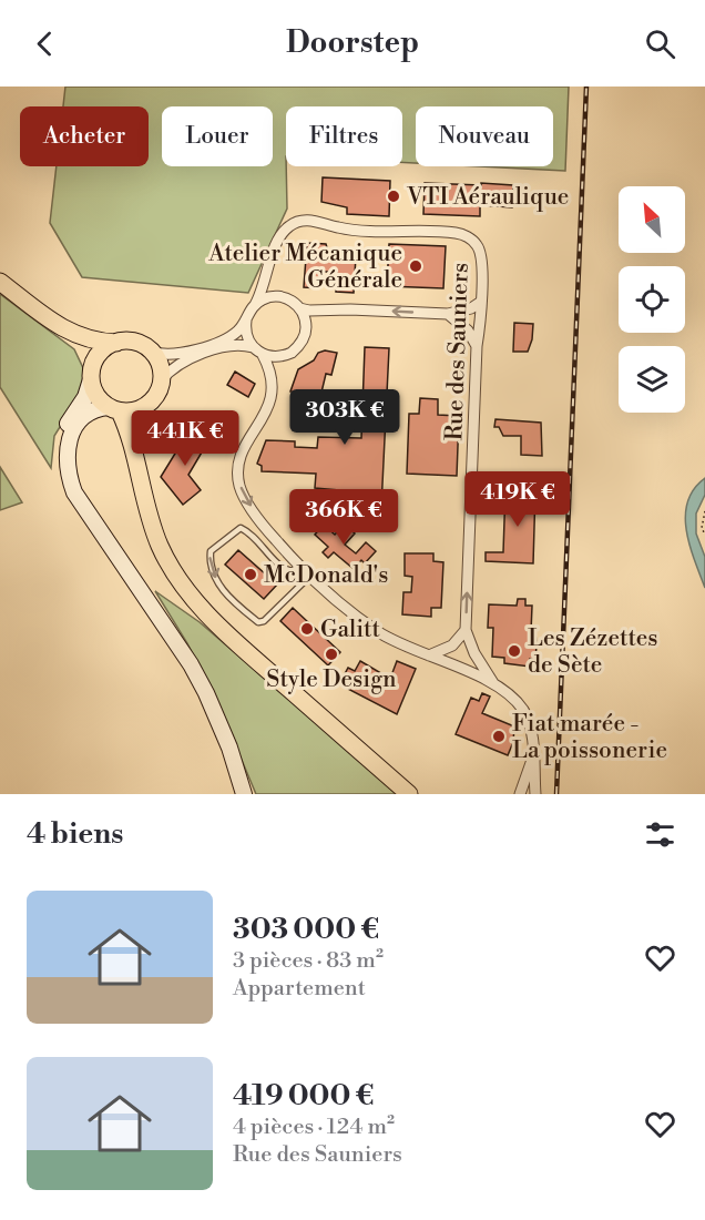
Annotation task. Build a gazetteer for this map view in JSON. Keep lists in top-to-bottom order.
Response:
{
  "streets": {
    "street": ["Rue des Sauniers"]
  },
  "one_way": ["Rue des Sauniers"],
  "places": [
    "VTI Aéraulique",
    "Atelier Mécanique Générale",
    "McDonald's",
    "Galitt",
    "Les Zézettes de Sète",
    "Style Design",
    "Fiat marée - La poissonerie"
  ],
  "north": "top left",
  "page": {
    "header": "Doorstep",
    "chip": [
      "Acheter",
      "Louer",
      "Filtres",
      "Nouveau"
    ],
    "price": [
      "303K €",
      "441K €",
      "419K €",
      "366K €"
    ],
    "heading": "4 biens",
    "list": [
      {
        "name": "303 000 €",
        "note": "3 pièces · 83 m² · Appartement"
      },
      {
        "name": "419 000 €",
        "note": "4 pièces · 124 m² · Rue des Sauniers"
      }
    ]
  }
}
